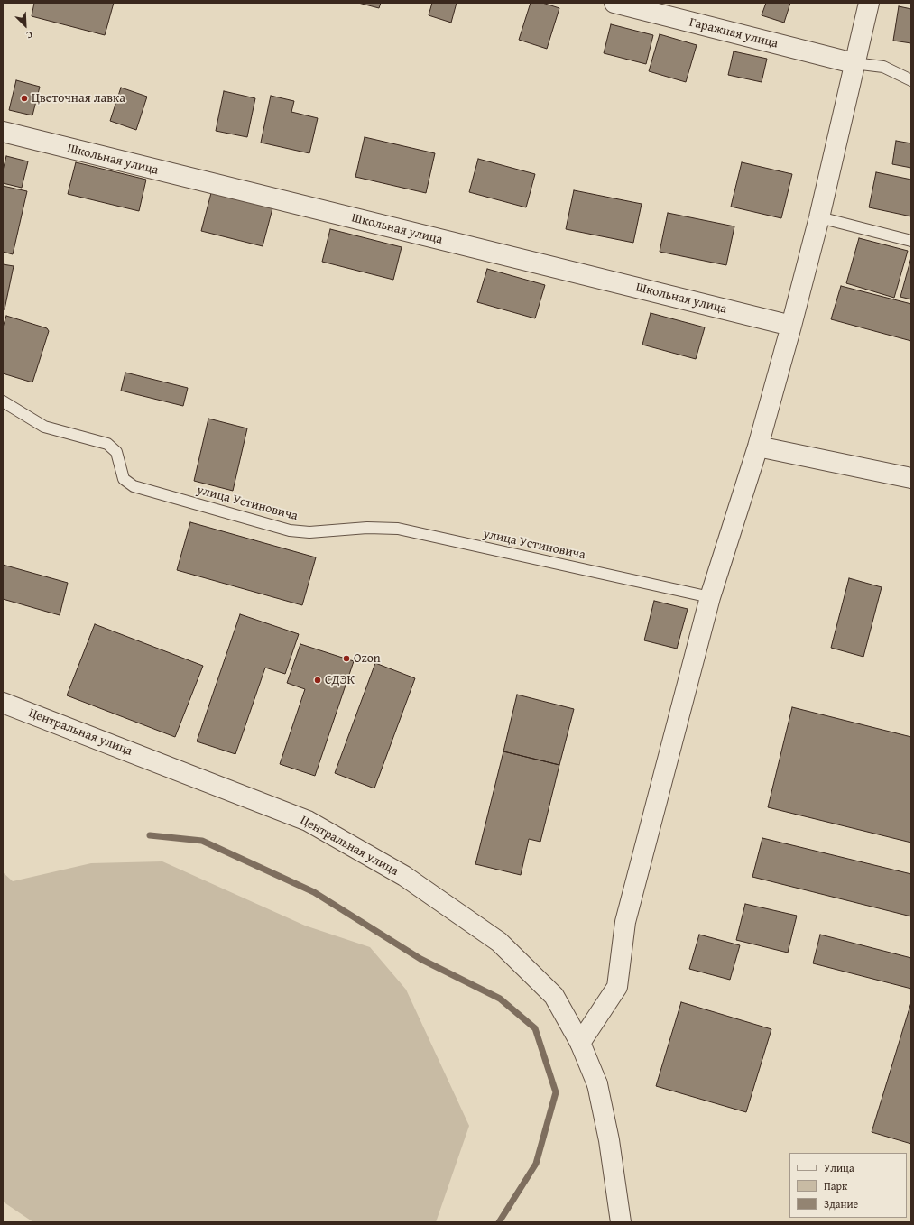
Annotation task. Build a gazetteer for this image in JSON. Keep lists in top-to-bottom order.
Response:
{
  "streets": {
    "street": ["Гаражная улица", "Школьная улица", "Центральная улица"],
    "lane": ["улица Устиновича"]
  },
  "places": ["Цветочная лавка", "Ozon", "СДЭК"],
  "legend": ["Улица", "Парк", "Здание"],
  "north": "bottom right"
}
